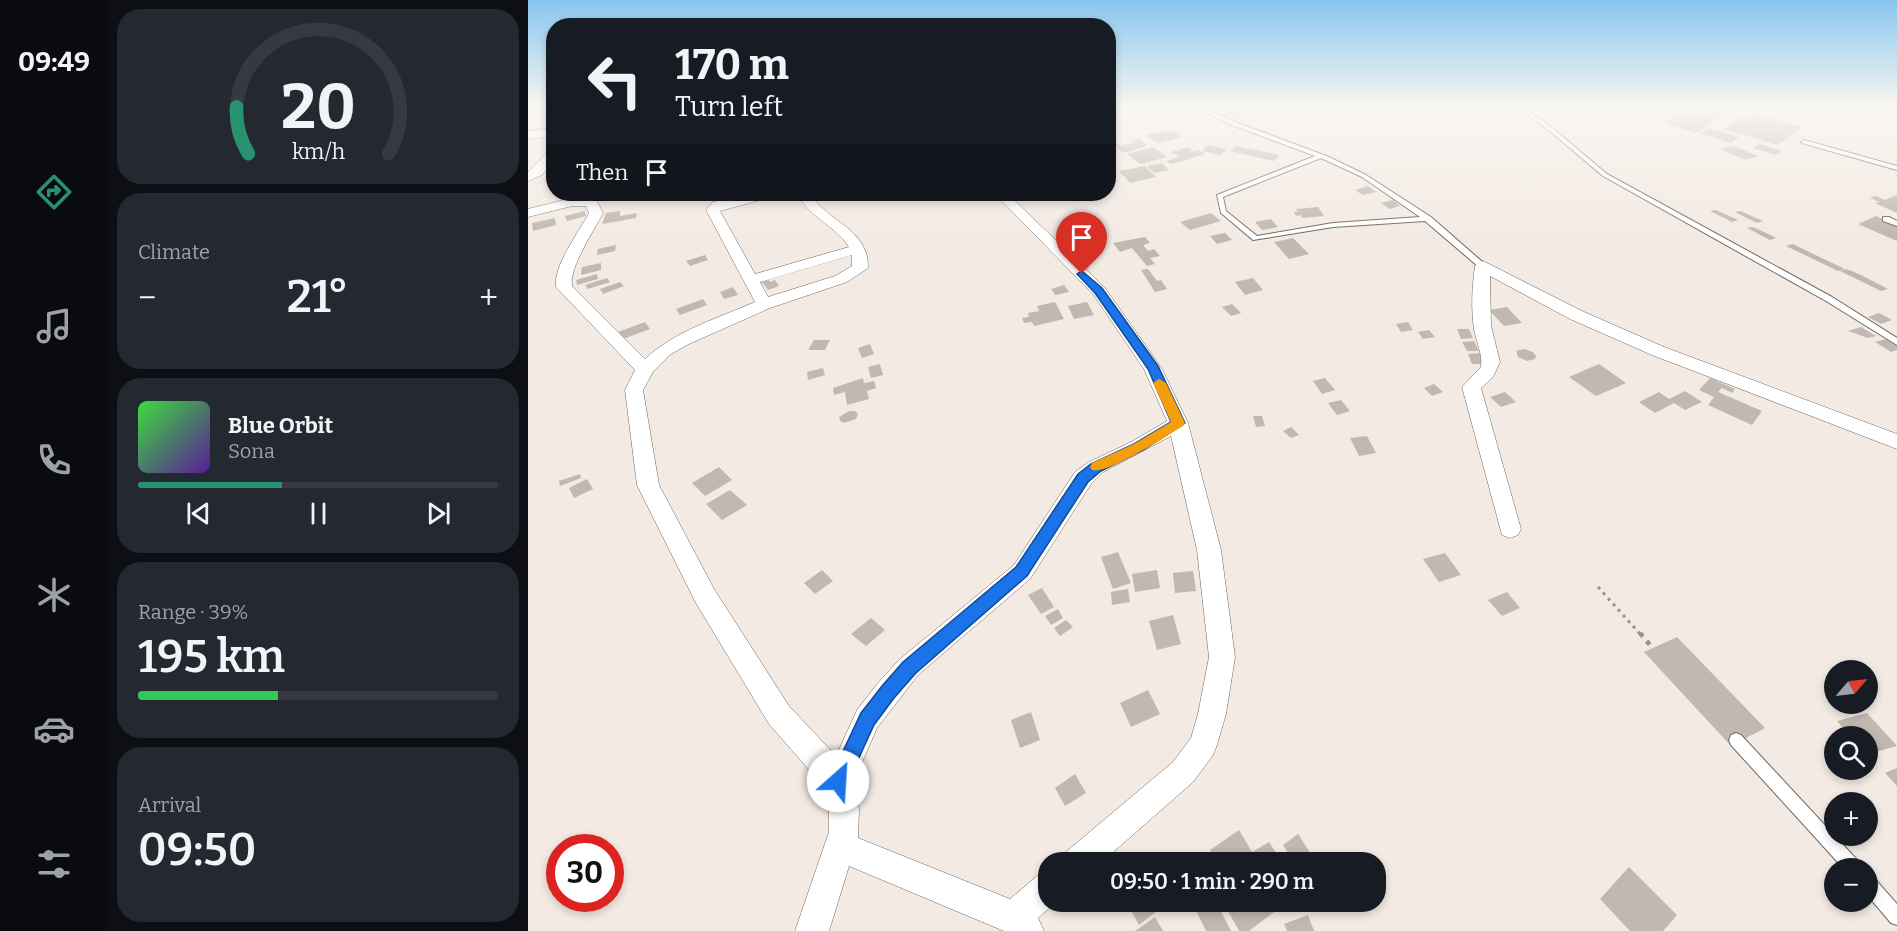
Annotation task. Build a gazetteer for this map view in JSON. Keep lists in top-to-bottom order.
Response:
{
  "north": "top right",
  "page": {
    "tabs": "09:49",
    "turn": ["170 m", "Turn left"],
    "then": "Then",
    "tile": [
      "Climate",
      ["Range · 39%", "195 km"],
      ["Arrival", "09:50"]
    ],
    "heat": ["−", "21°", "+"],
    "song": ["Blue Orbit", "Sona"],
    "map_buttons": ["+", "−"],
    "limit": "30",
    "trip": "09:50 · 1 min · 290 m",
    "gauge": ["20", "km/h"]
  }
}
